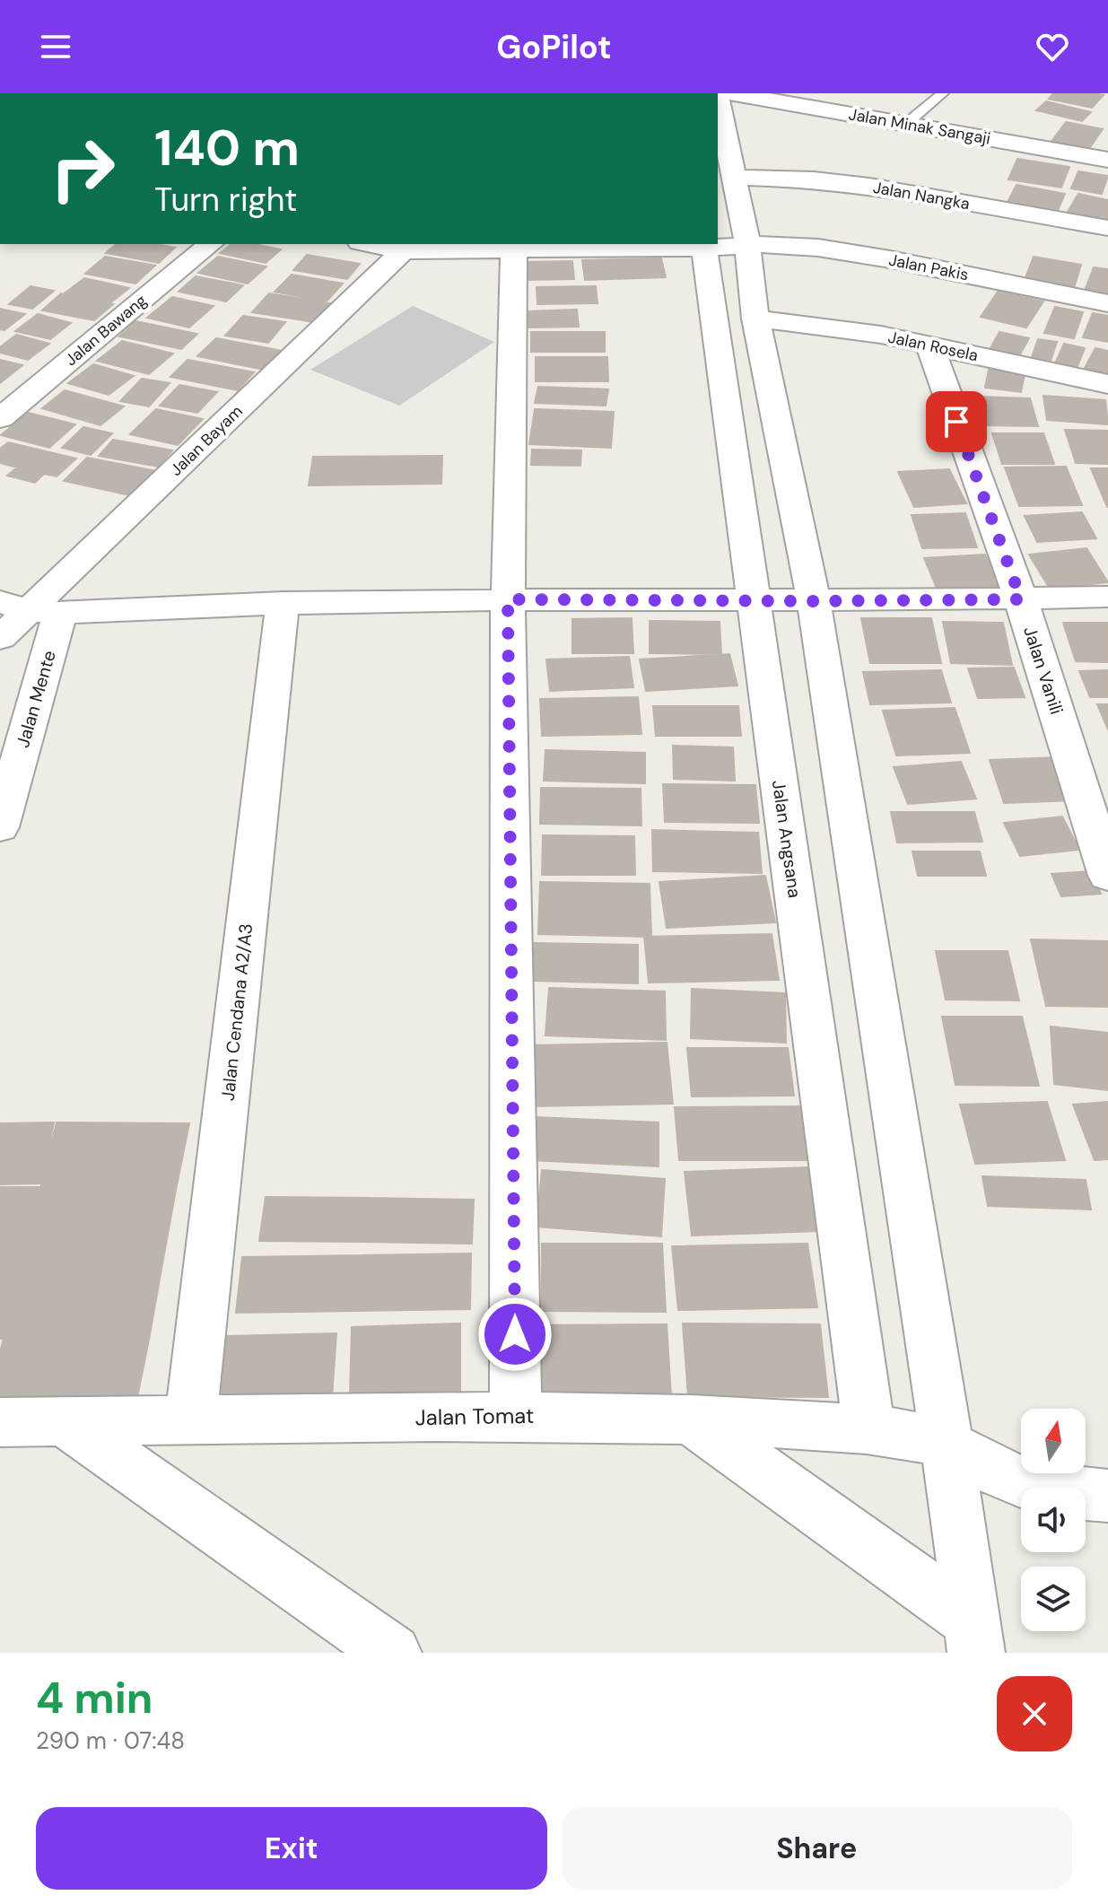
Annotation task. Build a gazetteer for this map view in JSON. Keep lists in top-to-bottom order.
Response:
{
  "streets": {
    "street": [
      "Jalan Minak Sangaji",
      "Jalan Nangka",
      "Jalan Pakis",
      "Jalan Bawang",
      "Jalan Rosela",
      "Jalan Bayam",
      "Jalan Vanili",
      "Jalan Mente",
      "Jalan Angsana",
      "Jalan Cendana A2/A3",
      "Jalan Tomat"
    ]
  },
  "crossings": [
    ["Jalan Pakis", "Jalan Angsana"],
    ["Jalan Rosela", "Jalan Vanili"],
    ["Jalan Bayam", "Jalan Mente"],
    ["Jalan Angsana", "Jalan Tomat"],
    ["Jalan Cendana A2/A3", "Jalan Tomat"]
  ],
  "north": "top",
  "page": {
    "header": "GoPilot",
    "turn": ["140 m", "Turn right"],
    "heading": ["4 min", "290 m · 07:48"],
    "buttons": ["Exit", "Share"]
  }
}
